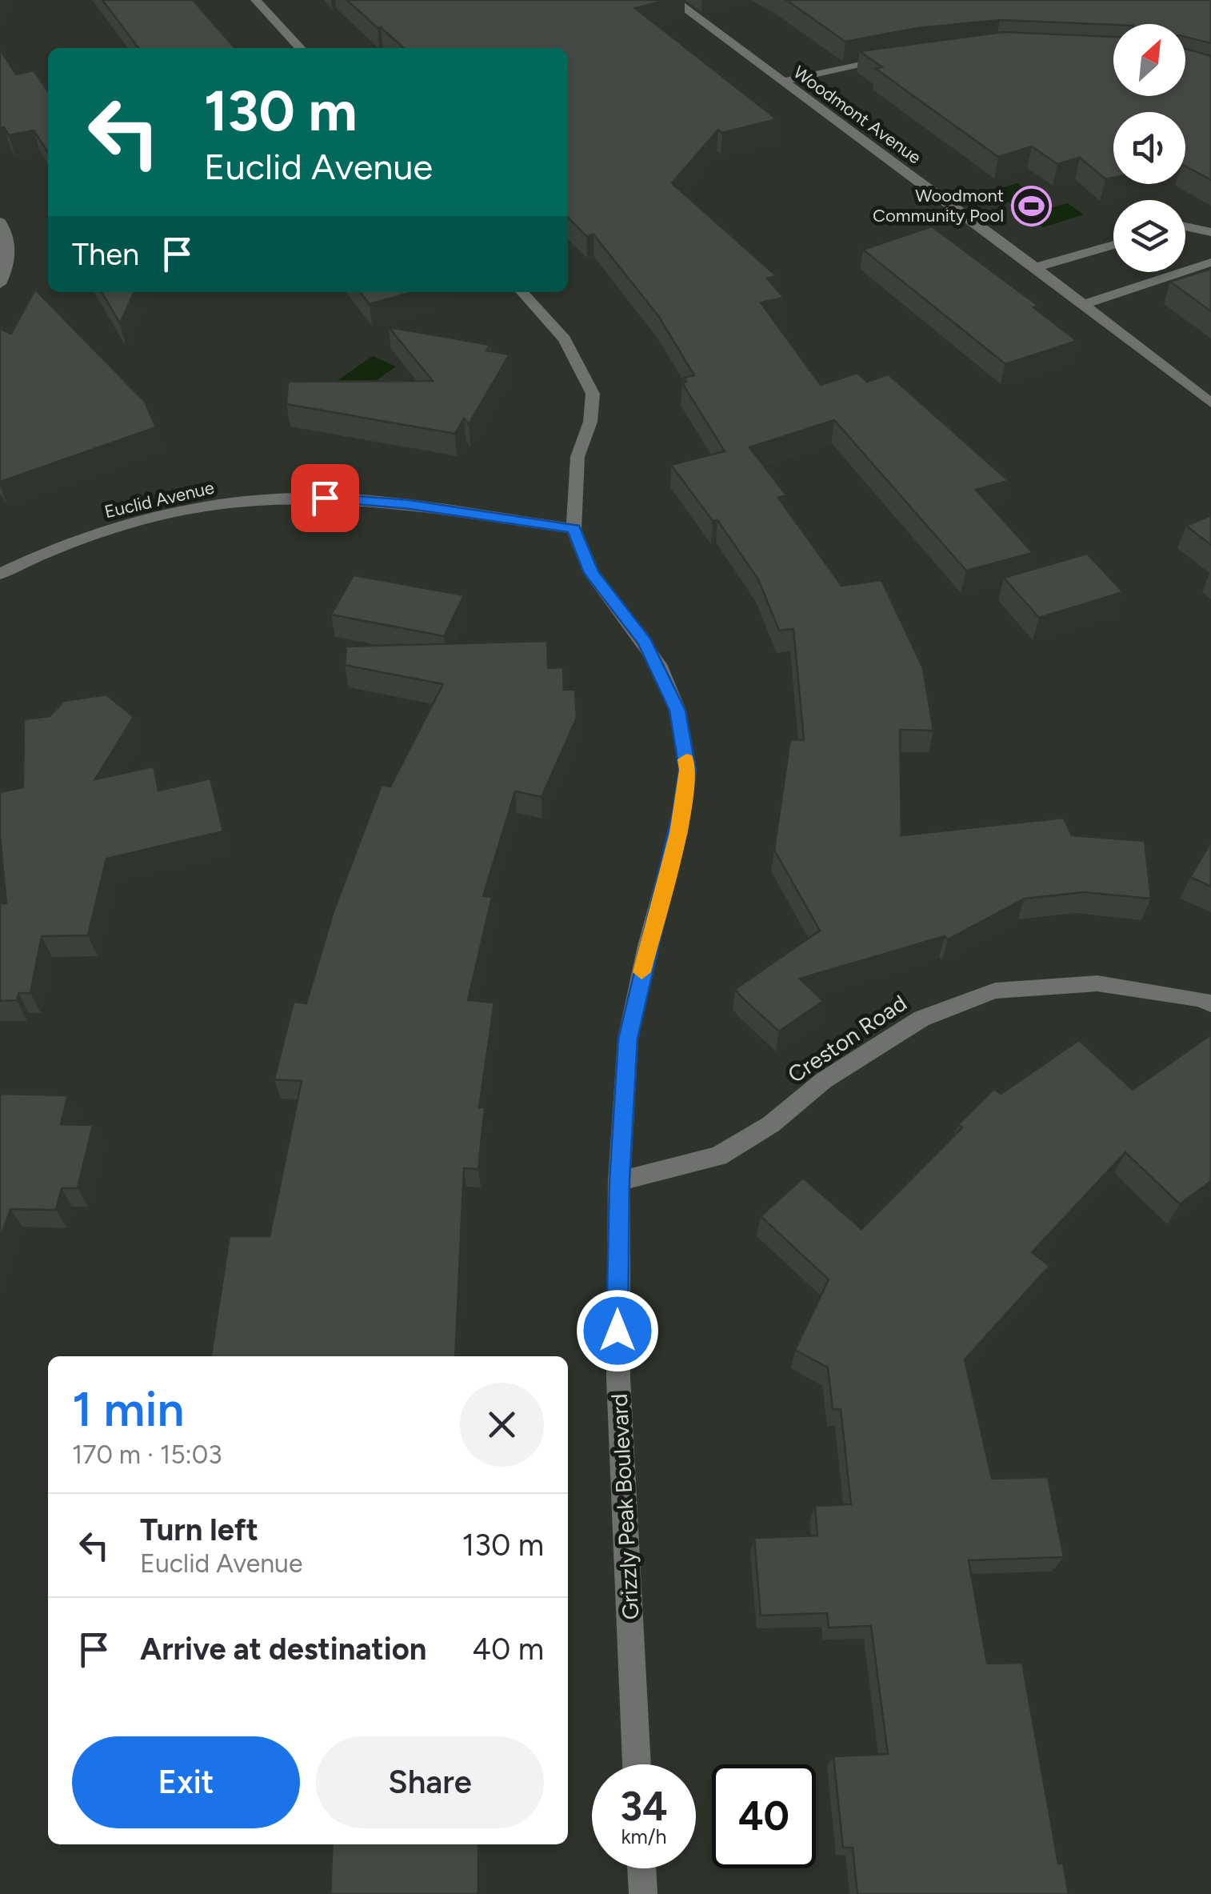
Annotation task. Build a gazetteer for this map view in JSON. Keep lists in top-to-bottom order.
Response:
{
  "streets": {
    "street": [
      "Woodmont Avenue",
      "Euclid Avenue",
      "Creston Road",
      "Grizzly Peak Boulevard"
    ]
  },
  "crossings": [
    ["Euclid Avenue", "Grizzly Peak Boulevard"],
    ["Creston Road", "Grizzly Peak Boulevard"]
  ],
  "places": {
    "sports": ["Woodmont Community Pool"]
  },
  "north": "top right",
  "page": {
    "turn": ["130 m", "Euclid Avenue"],
    "then": "Then",
    "heading": ["1 min", "170 m · 15:03"],
    "list": [
      {
        "name": "Turn left",
        "note": "Euclid Avenue",
        "value": "130 m"
      },
      {
        "name": "Arrive at destination",
        "value": "40 m"
      }
    ],
    "buttons": ["Exit", "Share"],
    "speed": "34 km/h",
    "limit": "40"
  }
}
